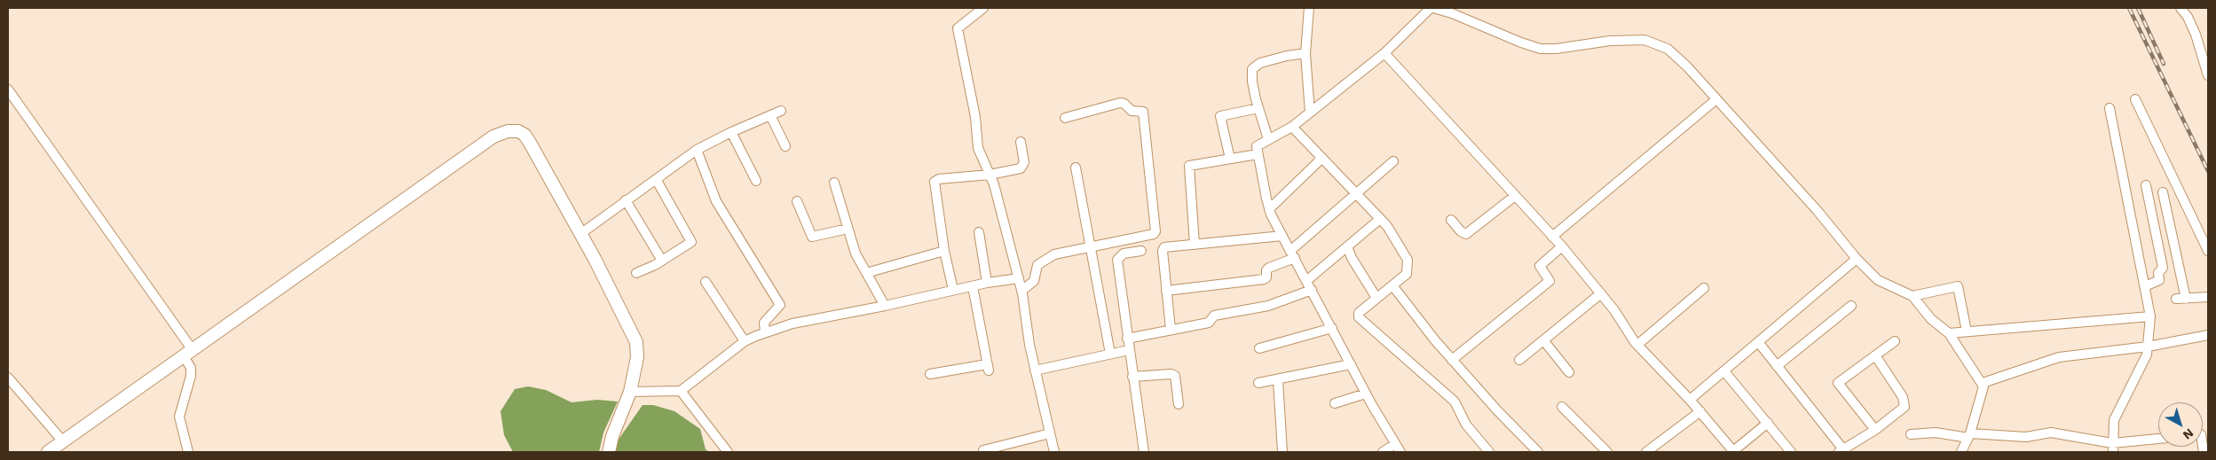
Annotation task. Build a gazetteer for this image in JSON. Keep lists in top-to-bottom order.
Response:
{
  "north": "bottom right"
}
